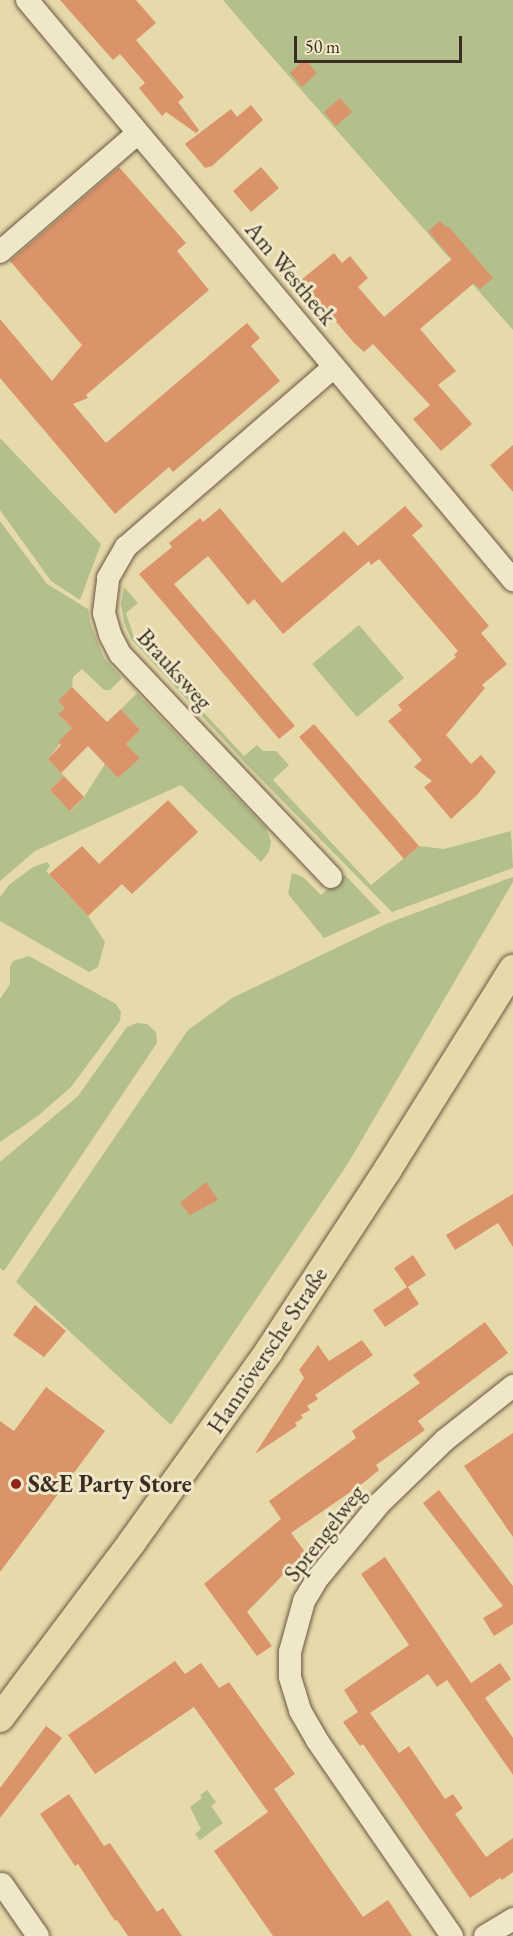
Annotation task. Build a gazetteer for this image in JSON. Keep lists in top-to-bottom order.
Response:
{
  "streets": {
    "main road": ["Hannöversche Straße"],
    "street": ["Am Westheck", "Brauksweg", "Sprengelweg"]
  },
  "crossings": [
    ["Am Westheck", "Brauksweg"]
  ],
  "places": ["S&E Party Store"],
  "scale_bar": "50 m"
}
